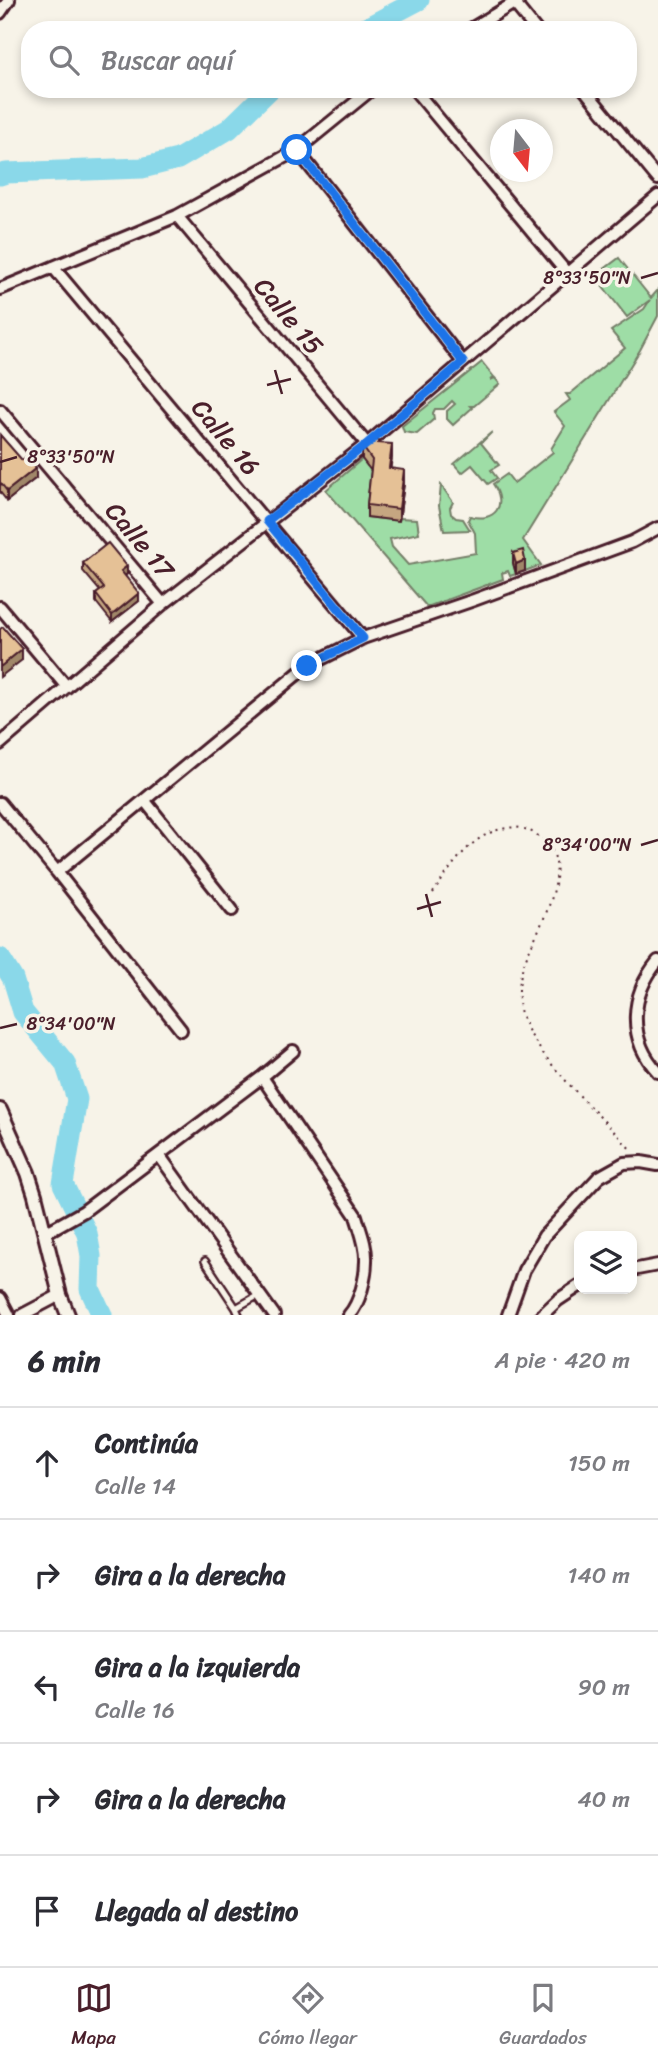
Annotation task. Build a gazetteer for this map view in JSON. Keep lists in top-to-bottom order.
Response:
{
  "streets": {
    "street": ["Calle 15", "Calle 16", "Calle 17"]
  },
  "north": "bottom",
  "page": {
    "search": "Buscar aquí",
    "heading": ["6 min", "A pie · 420 m"],
    "list": [
      ["Continúa", "Calle 14", "150 m"],
      ["Gira a la derecha", "140 m"],
      ["Gira a la izquierda", "Calle 16", "90 m"],
      ["Gira a la derecha", "40 m"],
      "Llegada al destino"
    ],
    "nav": ["Mapa", "Cómo llegar", "Guardados"]
  },
  "coordinates": ["8°33'50\"N", "8°34'00\"N"]
}
